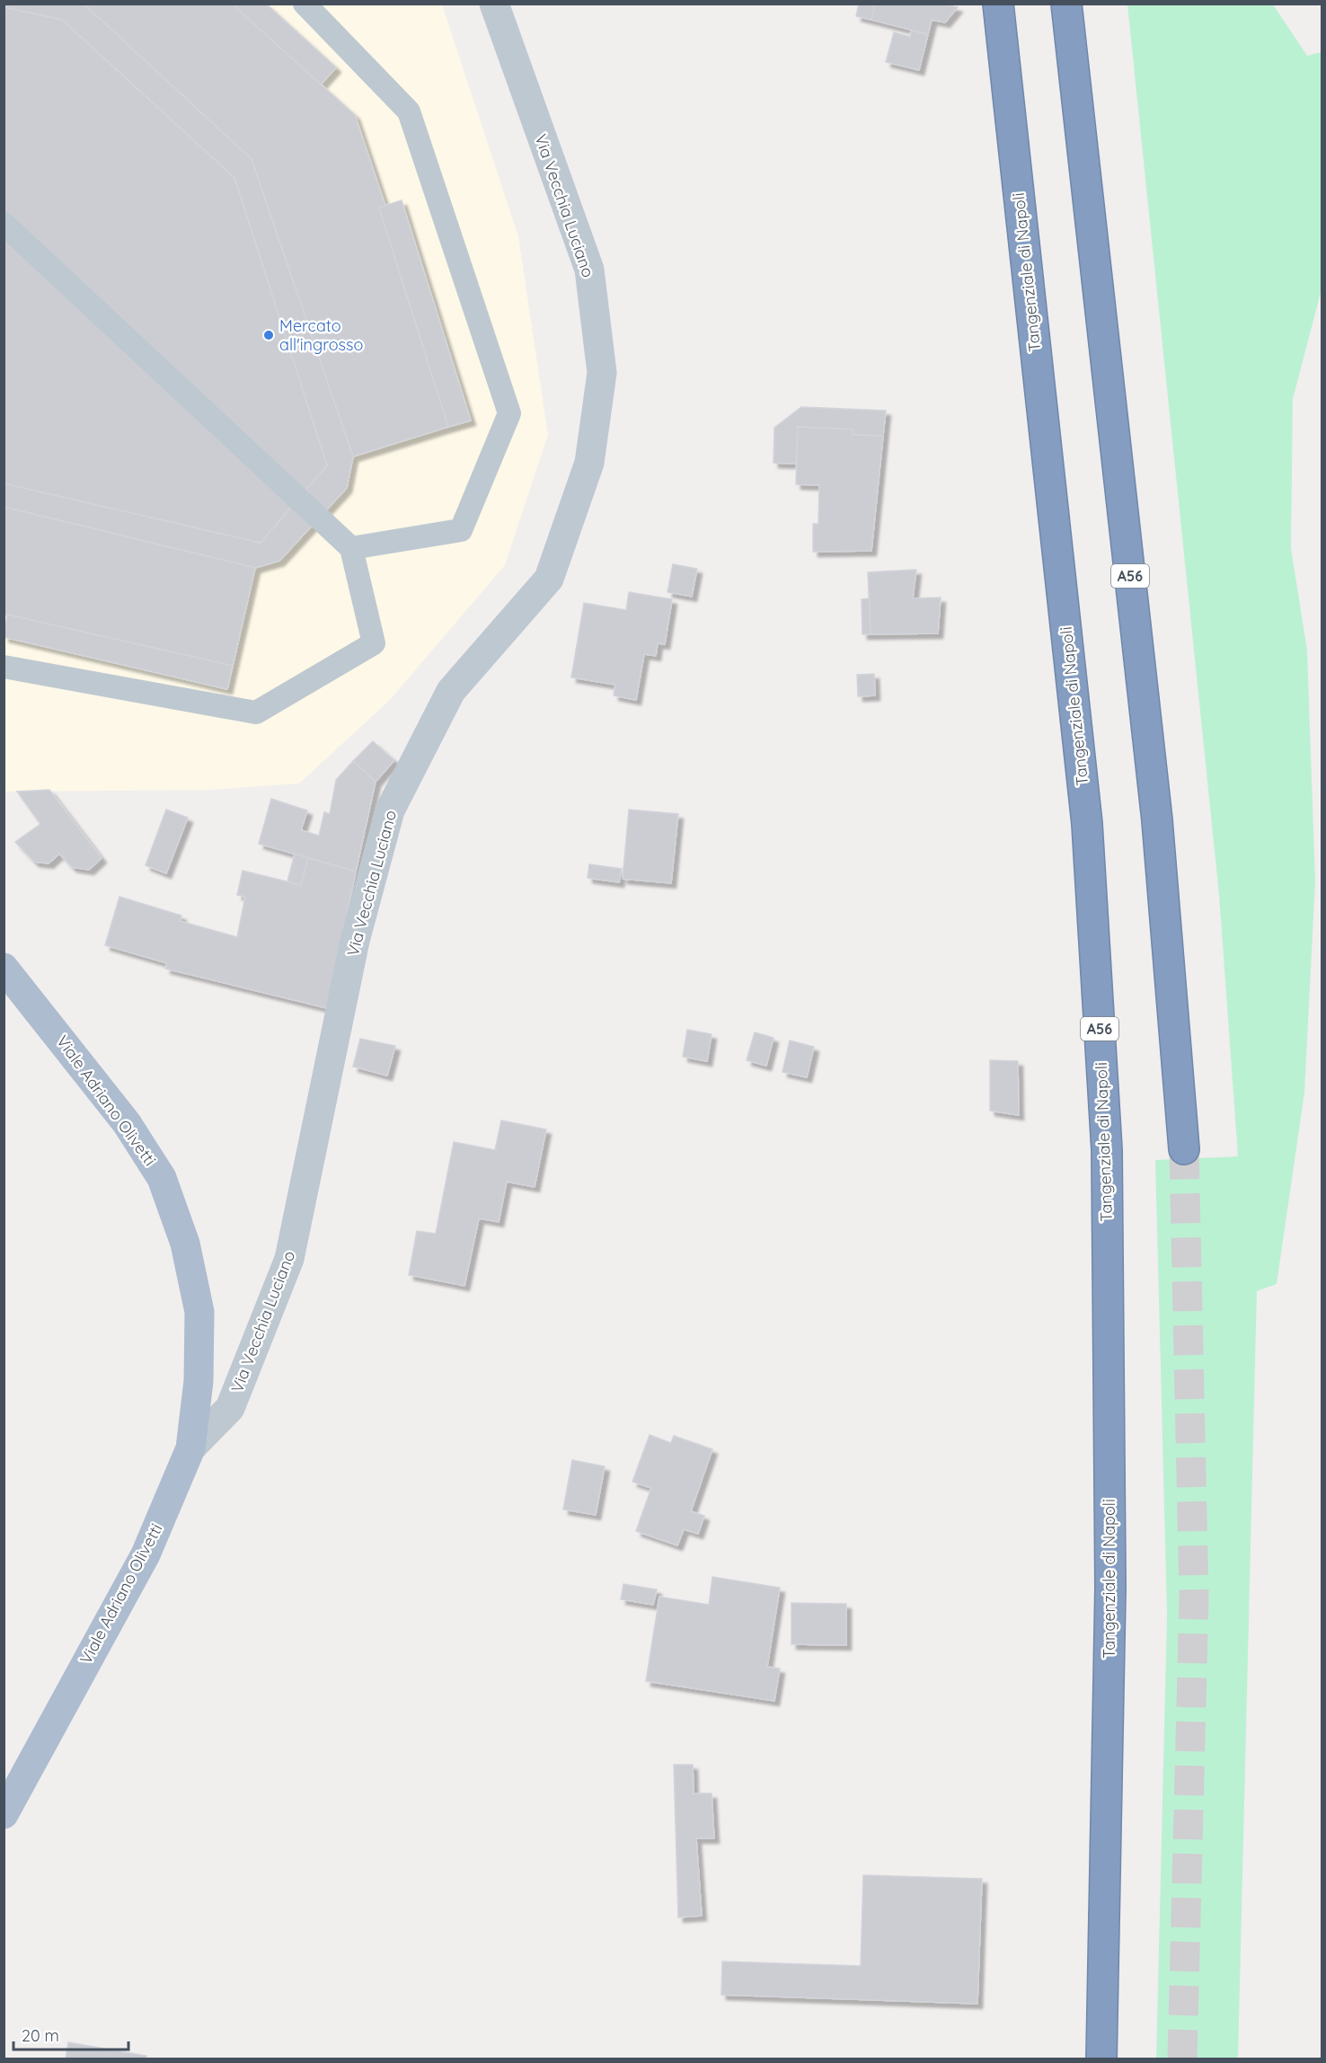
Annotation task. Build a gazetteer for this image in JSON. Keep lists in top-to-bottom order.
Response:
{
  "streets": {
    "highway": ["Tangenziale di Napoli", "A56"],
    "main road": ["Viale Adriano Olivetti"],
    "street": ["Via Vecchia Luciano"]
  },
  "crossings": [
    ["Via Vecchia Luciano", "Viale Adriano Olivetti"]
  ],
  "places": ["Mercato all'ingrosso"],
  "scale_bar": "20 m"
}
